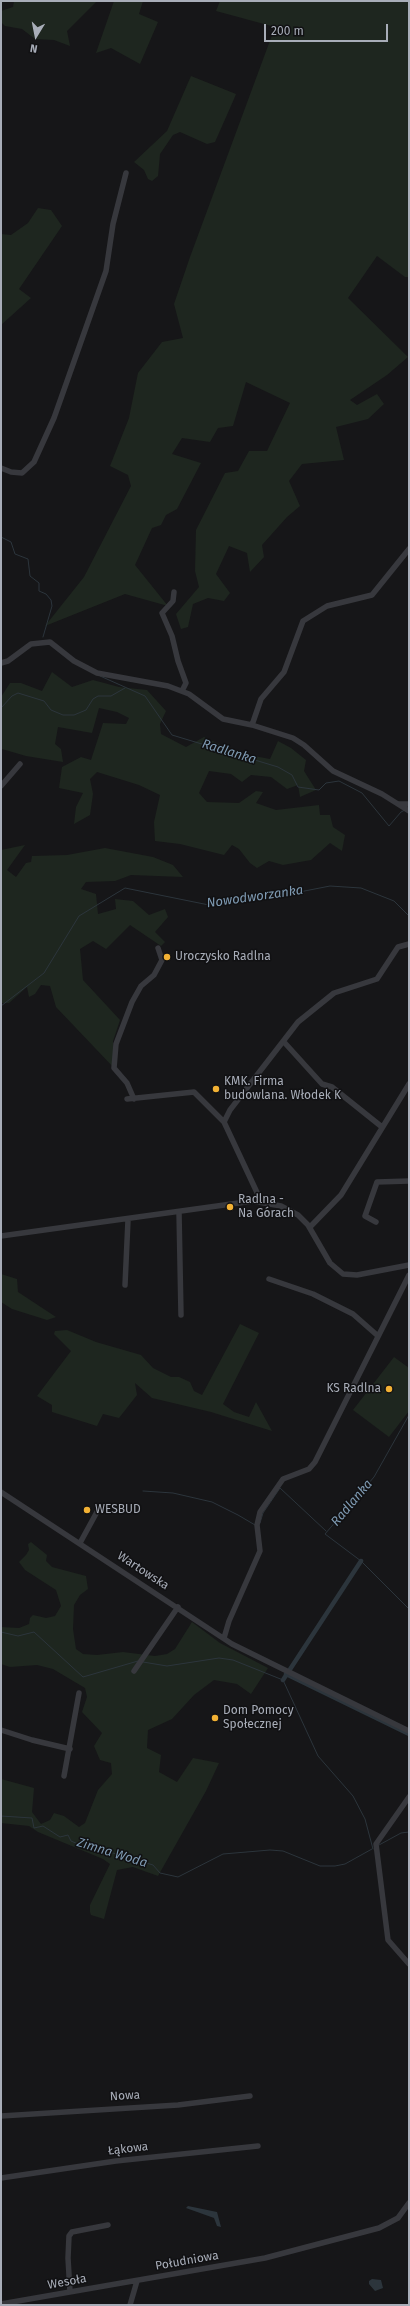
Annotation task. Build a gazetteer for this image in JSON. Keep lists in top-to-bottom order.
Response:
{
  "streets": {
    "street": [
      "Wartowska",
      "Nowa",
      "Łąkowa",
      "Południowa",
      "Wesoła"
    ]
  },
  "crossings": [
    ["Południowa", "Wesoła"]
  ],
  "water": ["Radlanka", "Nowodworzanka", "Zimna Woda"],
  "places": [
    "Uroczysko Radlna",
    "KMK. Firma budowlana. Włodek K",
    "Radlna - Na Górach",
    "KS Radlna",
    "WESBUD",
    "Dom Pomocy Społecznej"
  ],
  "scale_bar": "200 m",
  "north": "bottom"
}
